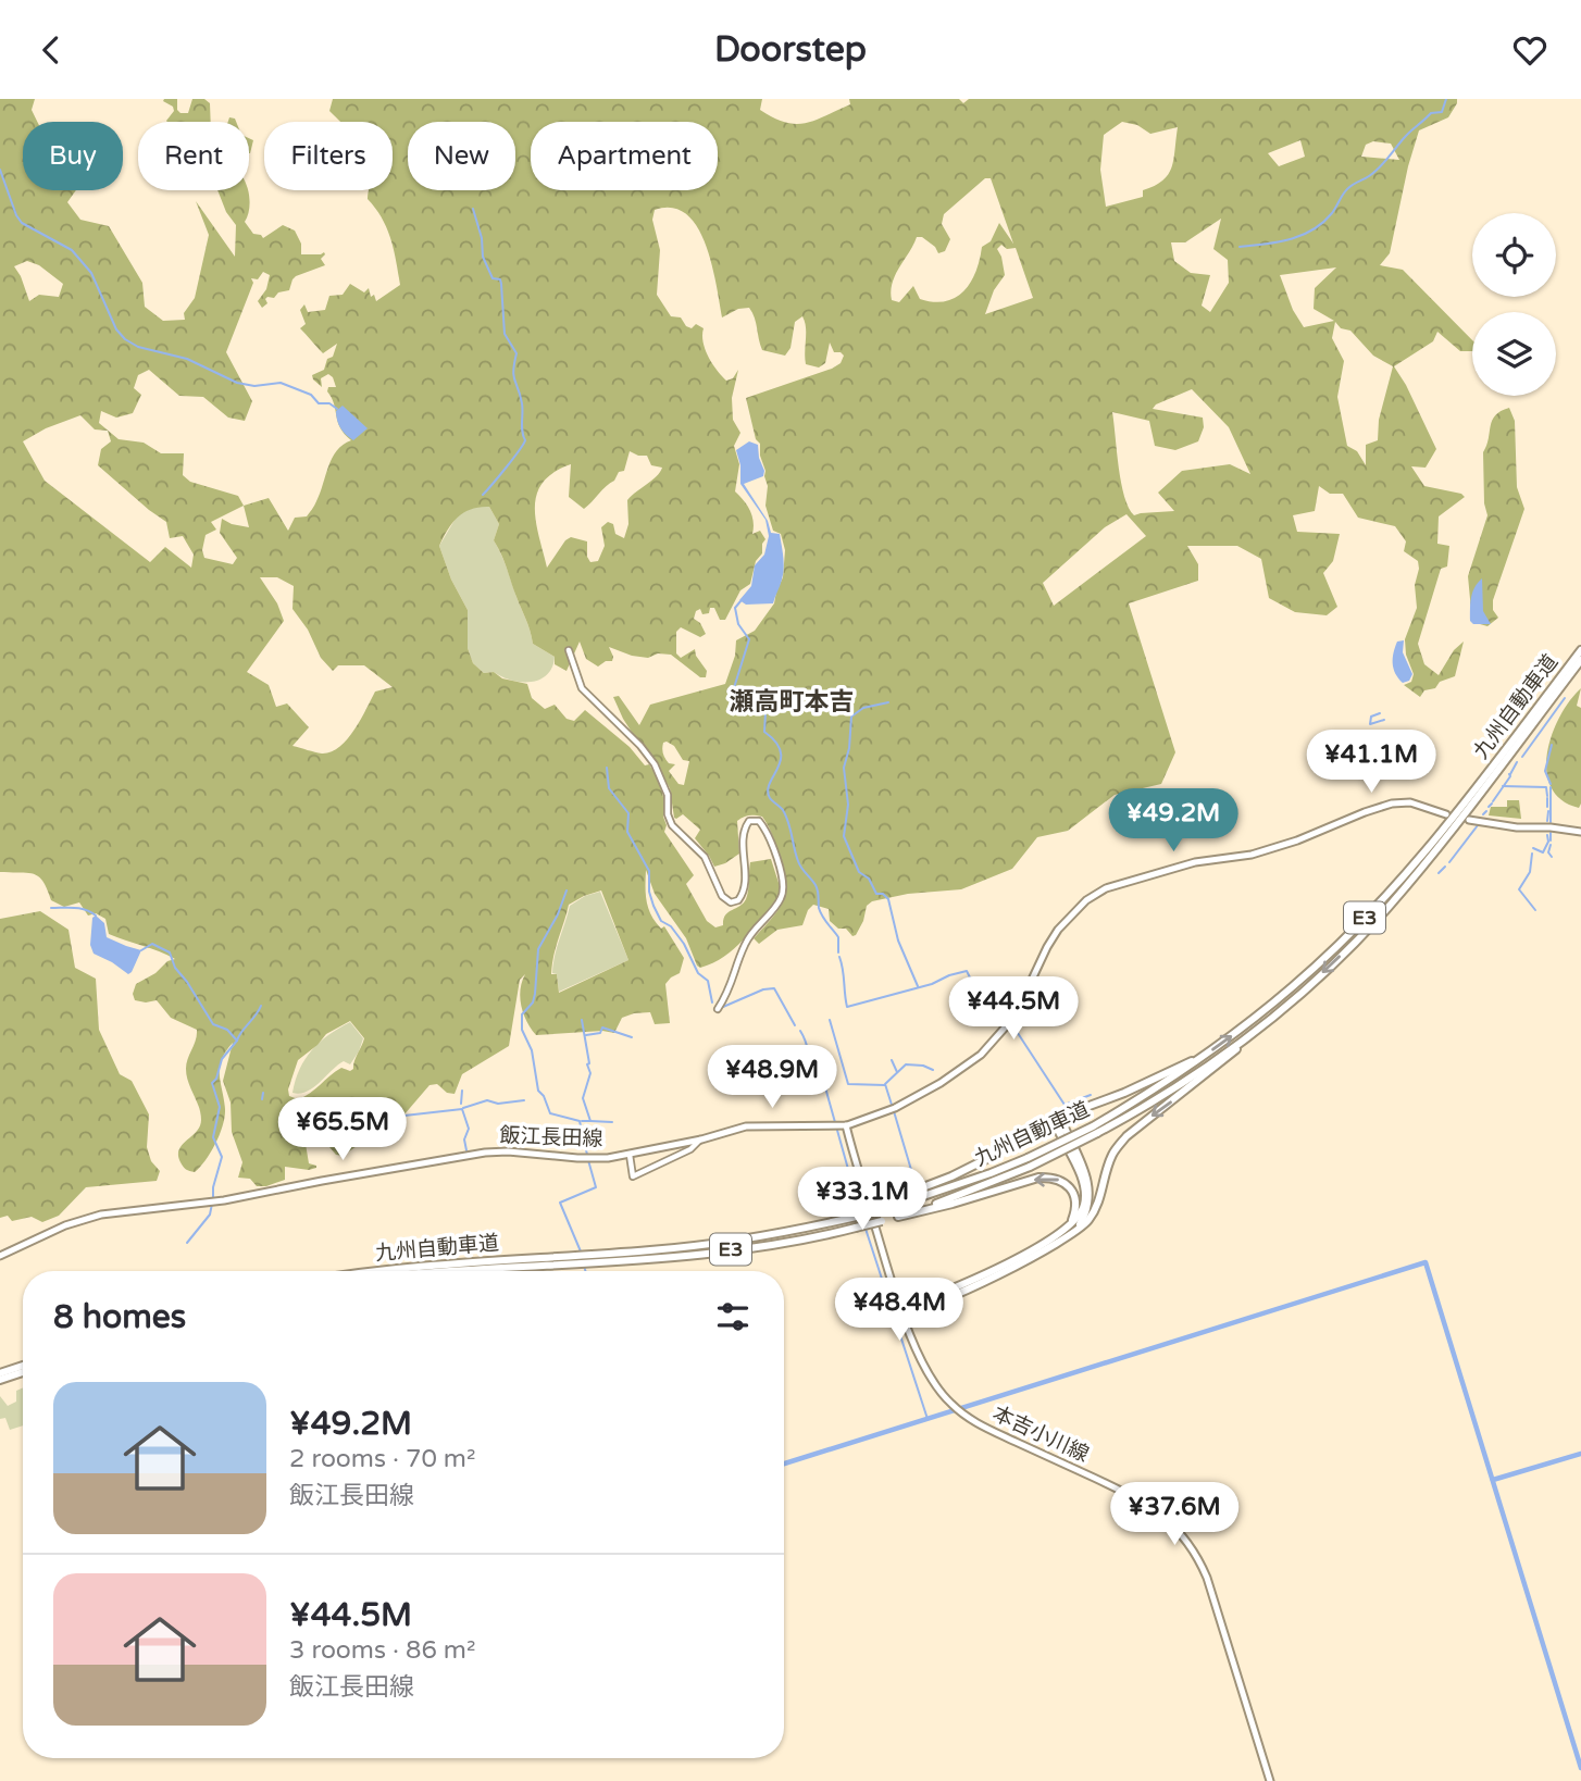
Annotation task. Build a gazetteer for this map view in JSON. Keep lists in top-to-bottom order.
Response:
{
  "streets": {
    "highway": ["九州自動車道", "E3"],
    "main road": ["飯江長田線", "本吉小川線"]
  },
  "crossings": [
    ["飯江長田線", "本吉小川線"]
  ],
  "districts": ["瀬高町本吉"],
  "page": {
    "header": "Doorstep",
    "chip": [
      "Buy",
      "Rent",
      "Filters",
      "New",
      "Apartment"
    ],
    "price": [
      "¥41.1M",
      "¥49.2M",
      "¥44.5M",
      "¥48.9M",
      "¥65.5M",
      "¥33.1M",
      "¥48.4M",
      "¥37.6M"
    ],
    "heading": "8 homes",
    "list": [
      {
        "name": "¥49.2M",
        "note": "2 rooms · 70 m² · 飯江長田線"
      },
      {
        "name": "¥44.5M",
        "note": "3 rooms · 86 m² · 飯江長田線"
      }
    ]
  }
}
